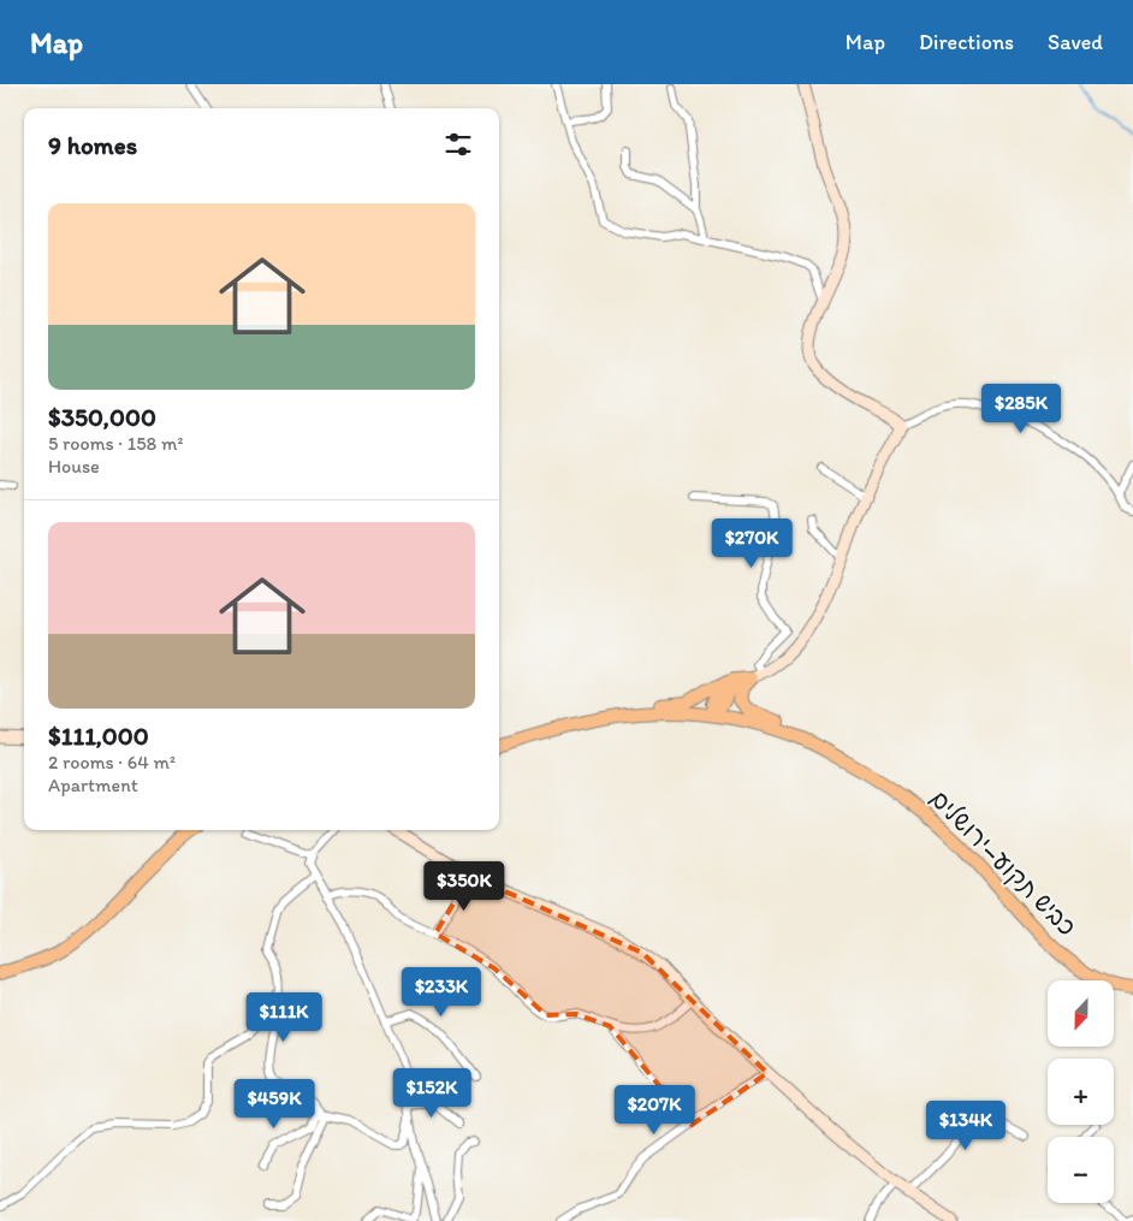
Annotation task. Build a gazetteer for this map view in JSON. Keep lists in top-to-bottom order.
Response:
{
  "streets": {
    "main road": ["כביש תקוע–ירושלים"]
  },
  "north": "bottom",
  "page": {
    "header": "Map",
    "nav": ["Map", "Directions", "Saved"],
    "heading": "9 homes",
    "list": [
      {
        "name": "$350,000",
        "note": "5 rooms · 158 m² · House"
      },
      {
        "name": "$111,000",
        "note": "2 rooms · 64 m² · Apartment"
      }
    ],
    "price": [
      "$285K",
      "$270K",
      "$350K",
      "$233K",
      "$111K",
      "$152K",
      "$459K",
      "$207K",
      "$134K"
    ],
    "map_buttons": ["+", "−"]
  }
}
